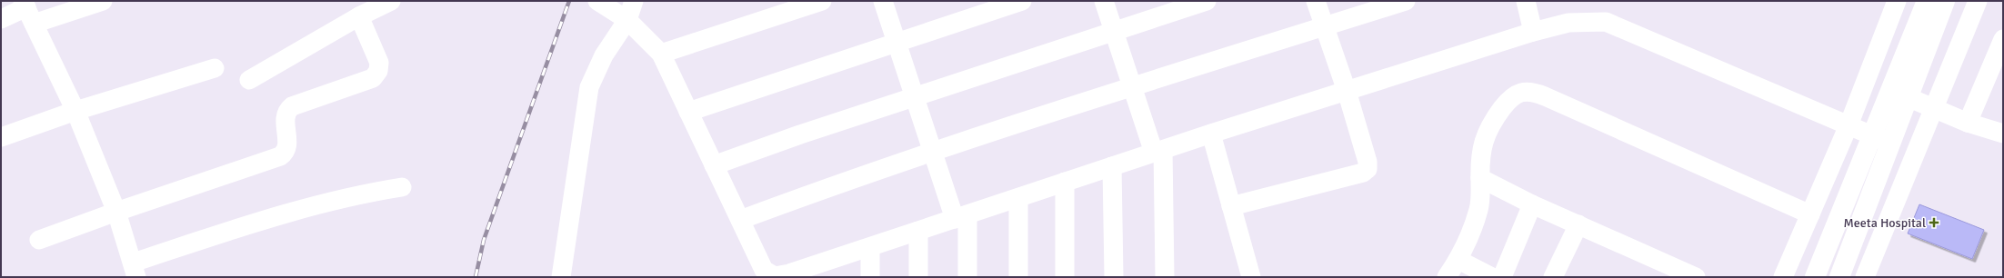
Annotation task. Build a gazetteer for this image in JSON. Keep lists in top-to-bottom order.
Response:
{
  "places": {
    "health": ["Meeta Hospital"]
  }
}
